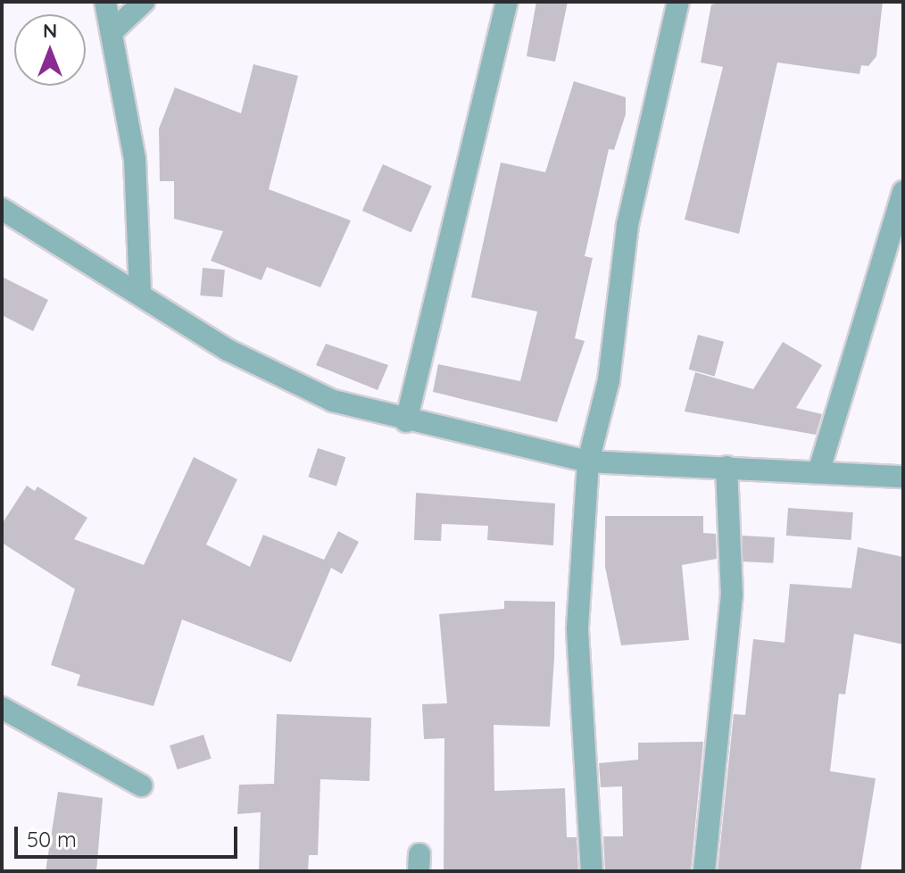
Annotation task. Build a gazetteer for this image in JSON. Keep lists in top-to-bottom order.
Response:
{
  "scale_bar": "50 m",
  "north": "top"
}
